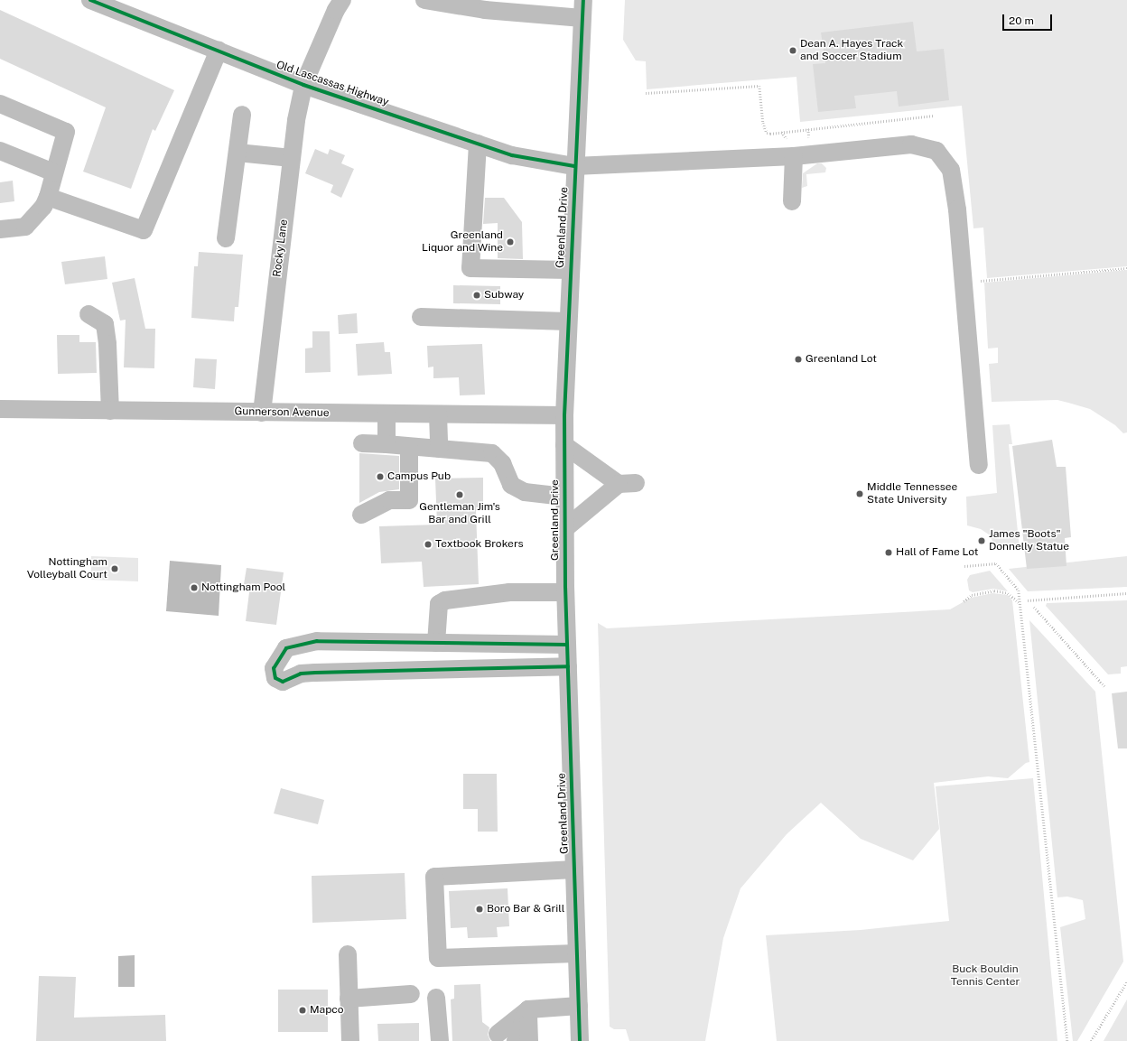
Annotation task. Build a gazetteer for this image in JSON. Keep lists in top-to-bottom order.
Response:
{
  "streets": {
    "street": [
      "Old Lascassas Highway",
      "Greenland Drive",
      "Rocky Lane",
      "Gunnerson Avenue"
    ]
  },
  "crossings": [
    ["Old Lascassas Highway", "Greenland Drive"],
    ["Old Lascassas Highway", "Rocky Lane"],
    ["Greenland Drive", "Gunnerson Avenue"],
    ["Rocky Lane", "Gunnerson Avenue"]
  ],
  "parks": ["Buck Bouldin Tennis Center"],
  "places": [
    "Dean A. Hayes Track and Soccer Stadium",
    "Greenland Liquor and Wine",
    "Subway",
    "Greenland Lot",
    "Campus Pub",
    "Middle Tennessee State University",
    "Gentleman Jim's Bar and Grill",
    "James \"Boots\" Donnelly Statue",
    "Textbook Brokers",
    "Hall of Fame Lot",
    "Nottingham Volleyball Court",
    "Nottingham Pool",
    "Boro Bar & Grill",
    "Mapco"
  ],
  "scale_bar": "20 m"
}
